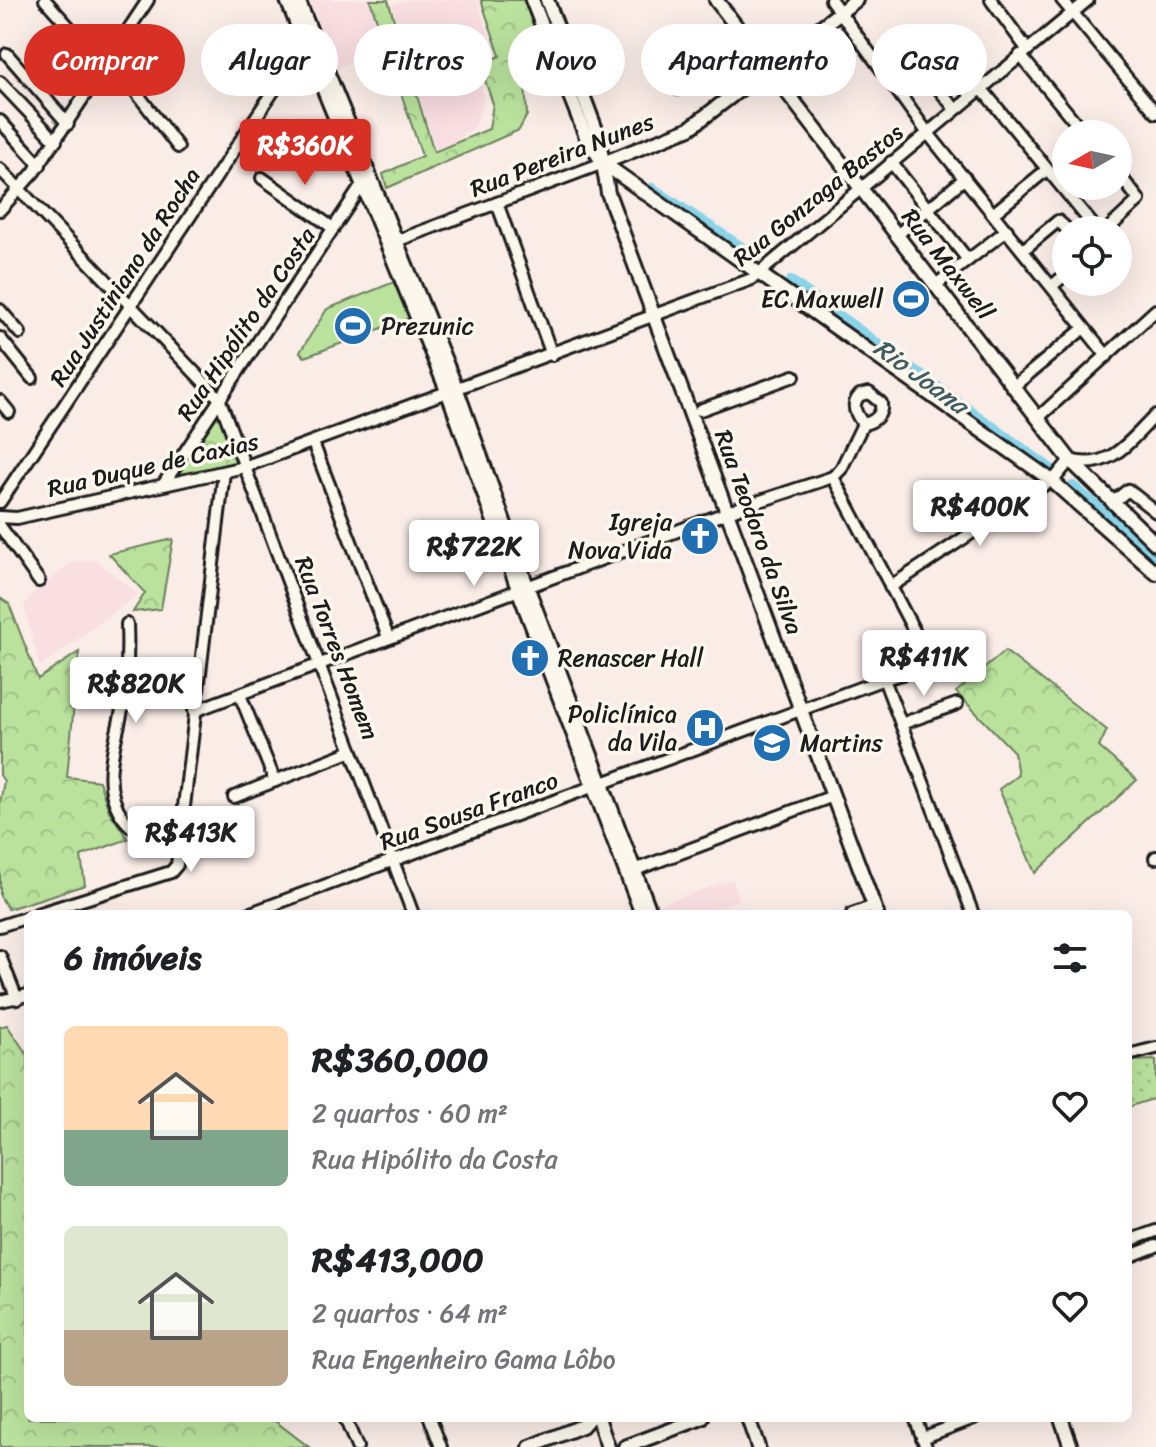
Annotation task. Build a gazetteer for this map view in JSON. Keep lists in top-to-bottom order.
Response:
{
  "streets": {
    "main road": ["Rua Pereira Nunes", "Rua Maxwell", "Rua Teodoro da Silva"],
    "street": [
      "Rua Gonzaga Bastos",
      "Rua Justiniano da Rocha",
      "Rua Hipólito da Costa",
      "Rua Duque de Caxias",
      "Rua Torres Homem",
      "Rua Sousa Franco"
    ]
  },
  "crossings": [
    ["Rua Pereira Nunes", "Rua Teodoro da Silva"],
    ["Rua Gonzaga Bastos", "Rua Maxwell"],
    ["Rua Gonzaga Bastos", "Rua Duque de Caxias"],
    ["Rua Gonzaga Bastos", "Rua Teodoro da Silva"],
    ["Rua Hipólito da Costa", "Rua Duque de Caxias"],
    ["Rua Hipólito da Costa", "Rua Torres Homem"],
    ["Rua Duque de Caxias", "Rua Torres Homem"],
    ["Rua Teodoro da Silva", "Rua Sousa Franco"],
    ["Rua Torres Homem", "Rua Sousa Franco"]
  ],
  "water": ["Rio Joana"],
  "places": {
    "sports": ["EC Maxwell", "Prezunic"],
    "church": ["Igreja Nova Vida", "Renascer Hall"],
    "hospital": ["Policlínica da Vila"],
    "school or university": ["Martins"]
  },
  "north": "left",
  "page": {
    "chip": [
      "Comprar",
      "Alugar",
      "Filtros",
      "Novo",
      "Apartamento",
      "Casa"
    ],
    "price": [
      "R$360K",
      "R$400K",
      "R$722K",
      "R$411K",
      "R$820K",
      "R$413K"
    ],
    "heading": "6 imóveis",
    "list": [
      {
        "name": "R$360,000",
        "note": "2 quartos · 60 m² · Rua Hipólito da Costa"
      },
      {
        "name": "R$413,000",
        "note": "2 quartos · 64 m² · Rua Engenheiro Gama Lôbo"
      }
    ]
  }
}
